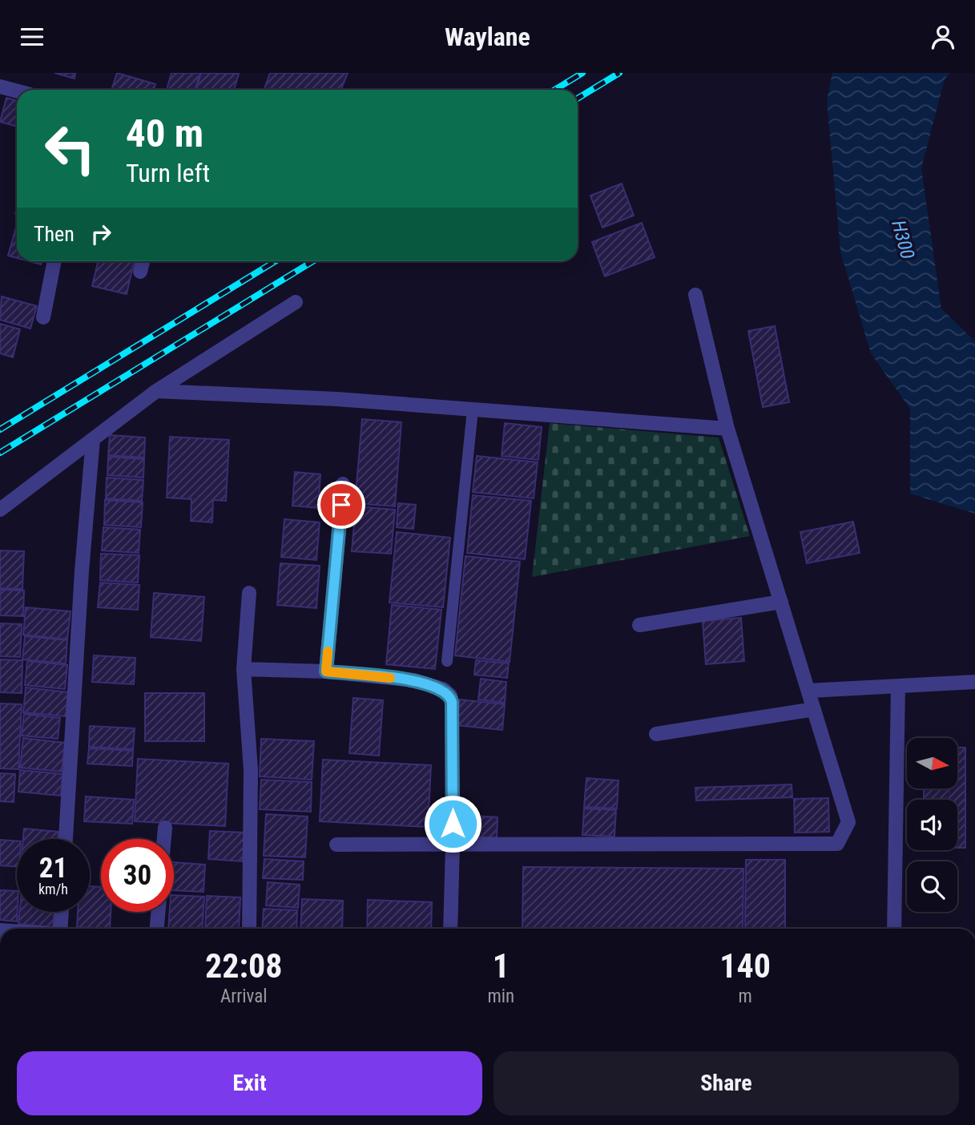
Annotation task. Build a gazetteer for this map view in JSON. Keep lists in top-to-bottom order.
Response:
{
  "water": ["H300"],
  "north": "right",
  "page": {
    "header": "Waylane",
    "turn": ["40 m", "Turn left"],
    "then": "Then",
    "speed": "21 km/h",
    "limit": "30",
    "eta": [
      "22:08",
      "Arrival",
      "1",
      "min",
      "140",
      "m"
    ],
    "buttons": ["Exit", "Share"]
  }
}
